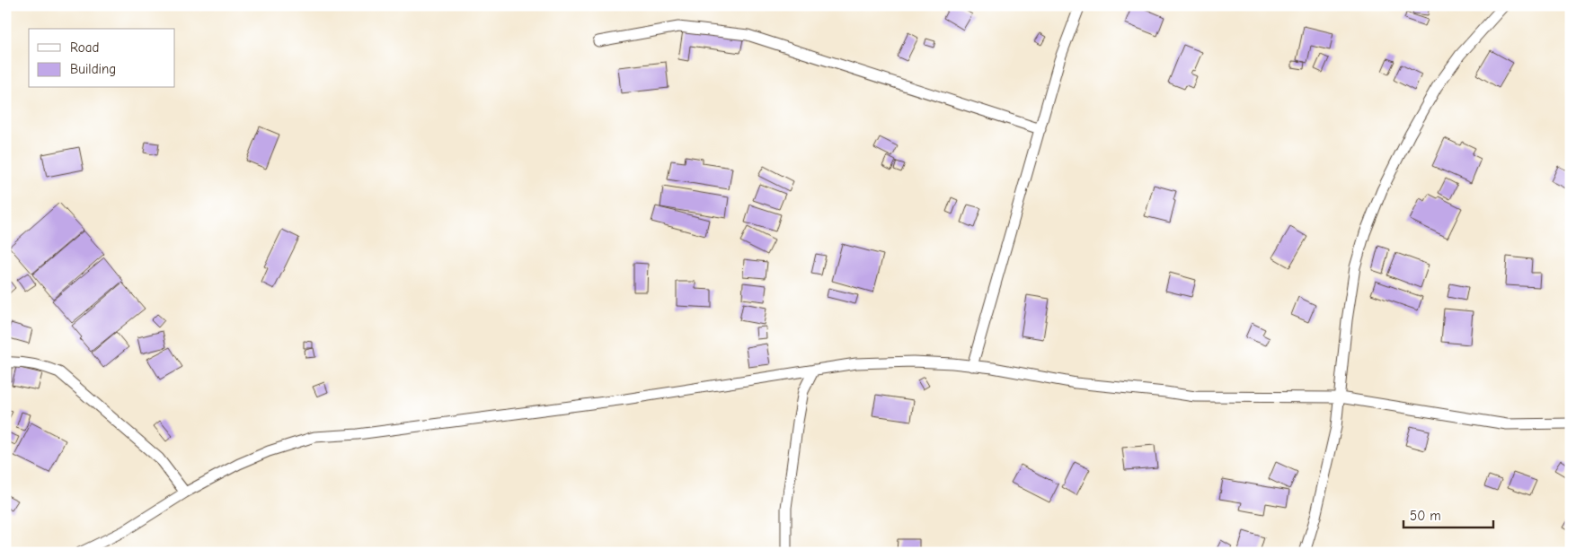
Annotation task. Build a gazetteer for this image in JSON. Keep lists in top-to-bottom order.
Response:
{
  "legend": ["Road", "Building"],
  "scale_bar": "50 m"
}
